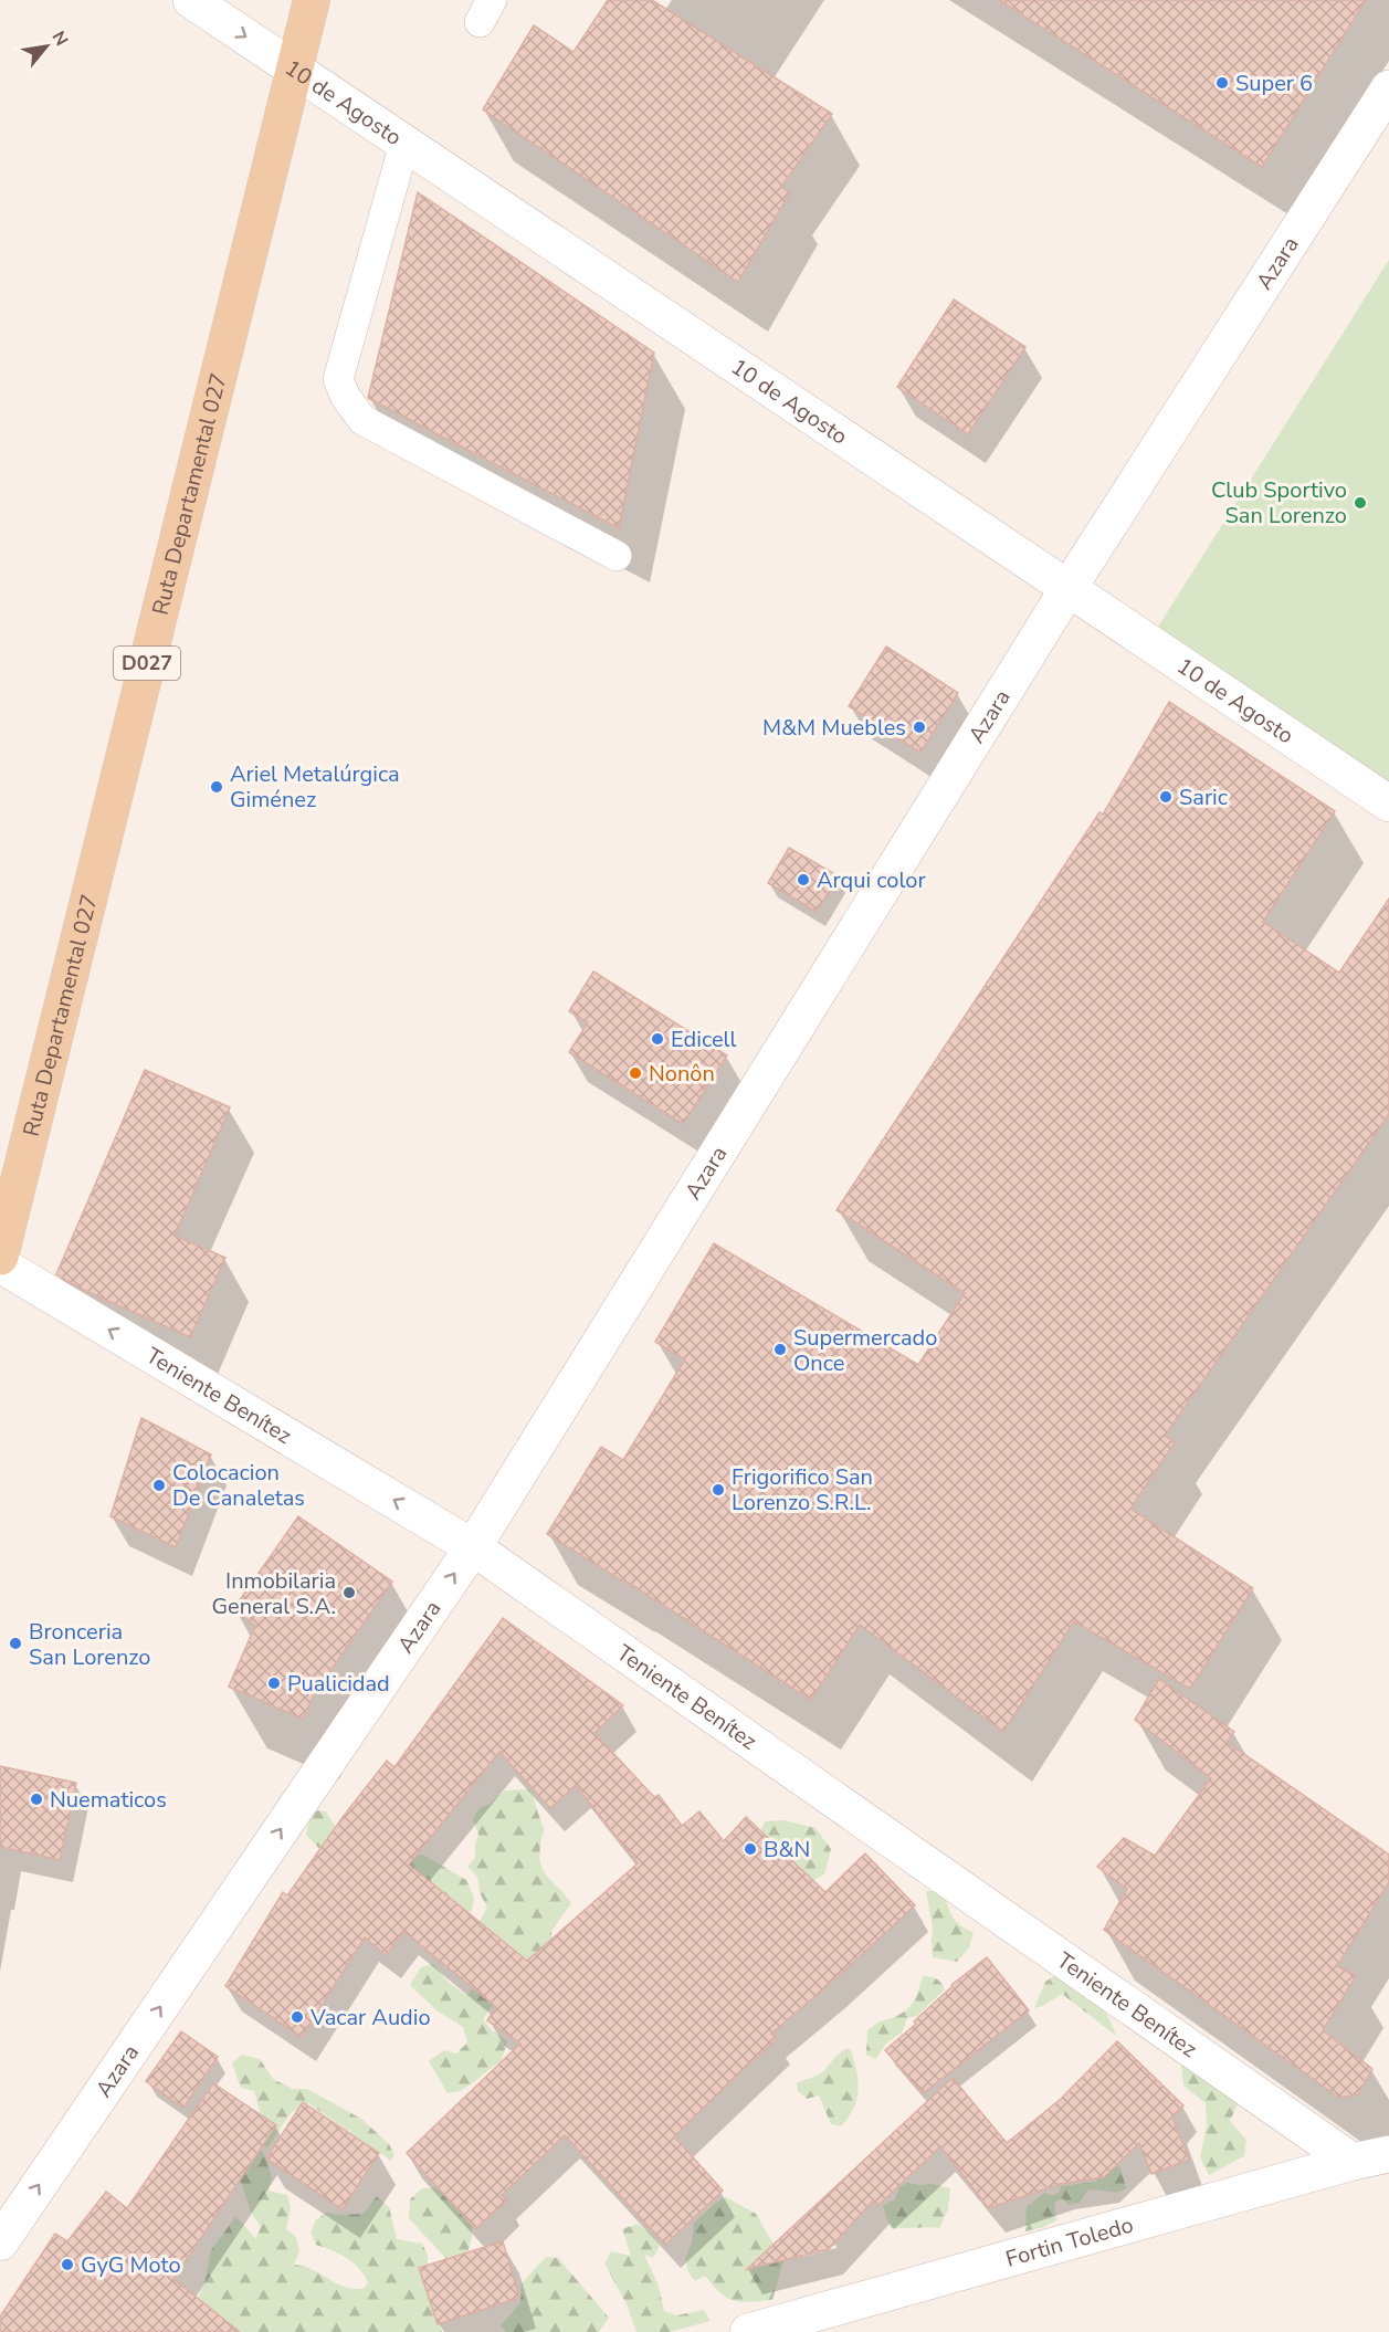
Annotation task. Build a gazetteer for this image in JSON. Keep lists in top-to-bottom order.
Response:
{
  "streets": {
    "main road": ["Ruta Departamental 027", "D027"],
    "street": [
      "10 de Agosto",
      "Azara",
      "Teniente Benítez",
      "Fortin Toledo"
    ]
  },
  "crossings": [
    ["10 de Agosto", "Azara"],
    ["10 de Agosto", "Ruta Departamental 027"],
    ["Azara", "Teniente Benítez"],
    ["Teniente Benítez", "Fortin Toledo"]
  ],
  "places": [
    "Super 6",
    "Club Sportivo San Lorenzo",
    "M&M Muebles",
    "Ariel Metalúrgica Giménez",
    "Saric",
    "Arqui color",
    "Edicell",
    "Nonôn",
    "Supermercado Once",
    "Colocacion De Canaletas",
    "Frigorifico San Lorenzo S.R.L.",
    "Inmobilaria General S.A.",
    "Bronceria San Lorenzo",
    "Pualicidad",
    "Nuematicos",
    "B&N",
    "Vacar Audio",
    "GyG Moto"
  ],
  "north": "top right"
}
